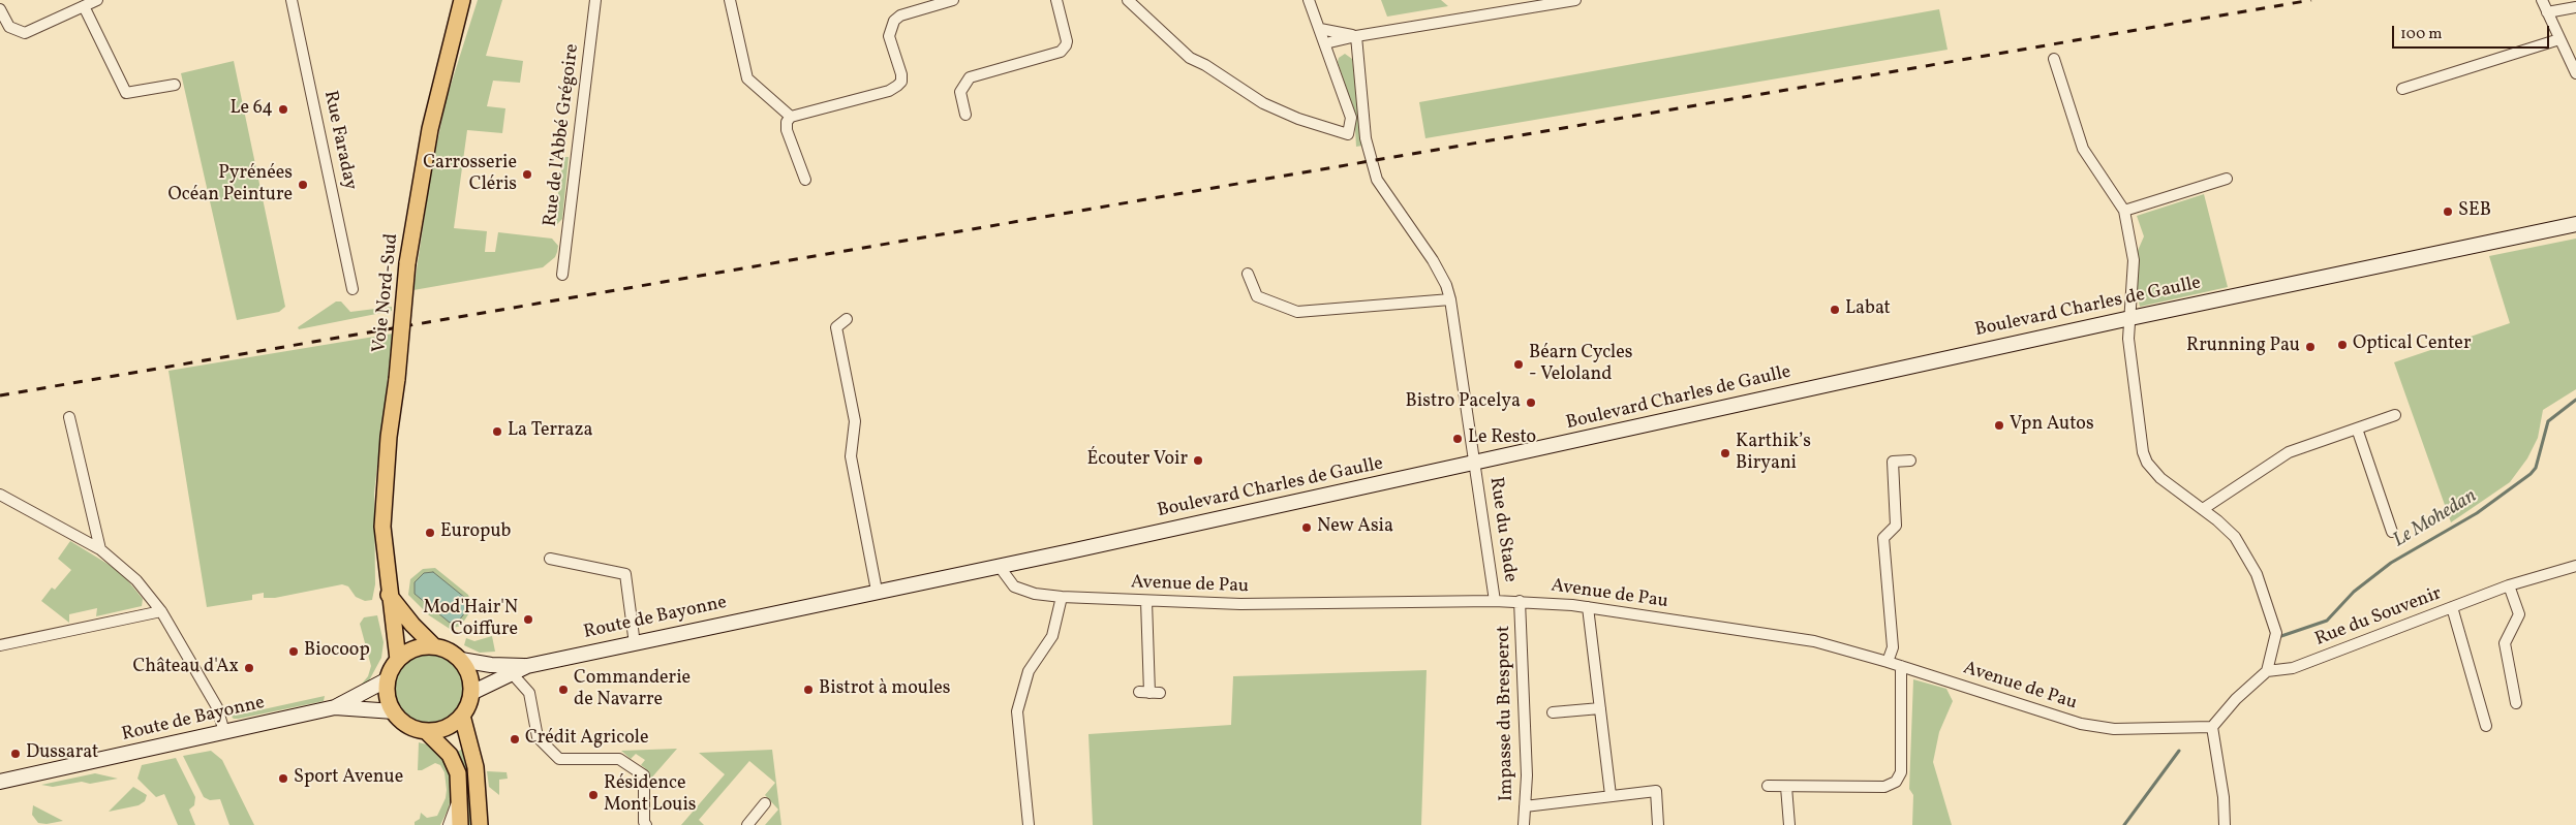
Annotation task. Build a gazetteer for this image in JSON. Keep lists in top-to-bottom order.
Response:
{
  "streets": {
    "main road": ["Voie Nord-Sud", "Boulevard Charles de Gaulle", "Route de Bayonne"],
    "street": [
      "Rue de l'Abbé Grégoire",
      "Rue Faraday",
      "Rue du Stade",
      "Avenue de Pau",
      "Rue du Souvenir",
      "Impasse du Bresperot"
    ]
  },
  "crossings": [
    ["Voie Nord-Sud", "Route de Bayonne"],
    ["Boulevard Charles de Gaulle", "Rue du Stade"],
    ["Boulevard Charles de Gaulle", "Avenue de Pau"],
    ["Boulevard Charles de Gaulle", "Route de Bayonne"],
    ["Rue du Stade", "Avenue de Pau"],
    ["Avenue de Pau", "Impasse du Bresperot"]
  ],
  "water": ["Le Mohedan"],
  "places": [
    "Le 64",
    "Carrosserie Cléris",
    "Pyrénées Océan Peinture",
    "SEB",
    "Labat",
    "Optical Center",
    "Rrunning Pau",
    "Béarn Cycles - Veloland",
    "Bistro Pacelya",
    "Vpn Autos",
    "La Terraza",
    "Le Resto",
    "Karthik’s Biryani",
    "Écouter Voir",
    "New Asia",
    "Europub",
    "Mod'Hair'N Coiffure",
    "Biocoop",
    "Château d'Ax",
    "Commanderie de Navarre",
    "Bistrot à moules",
    "Crédit Agricole",
    "Dussarat",
    "Sport Avenue",
    "Résidence Mont Louis"
  ],
  "scale_bar": "100 m"
}
